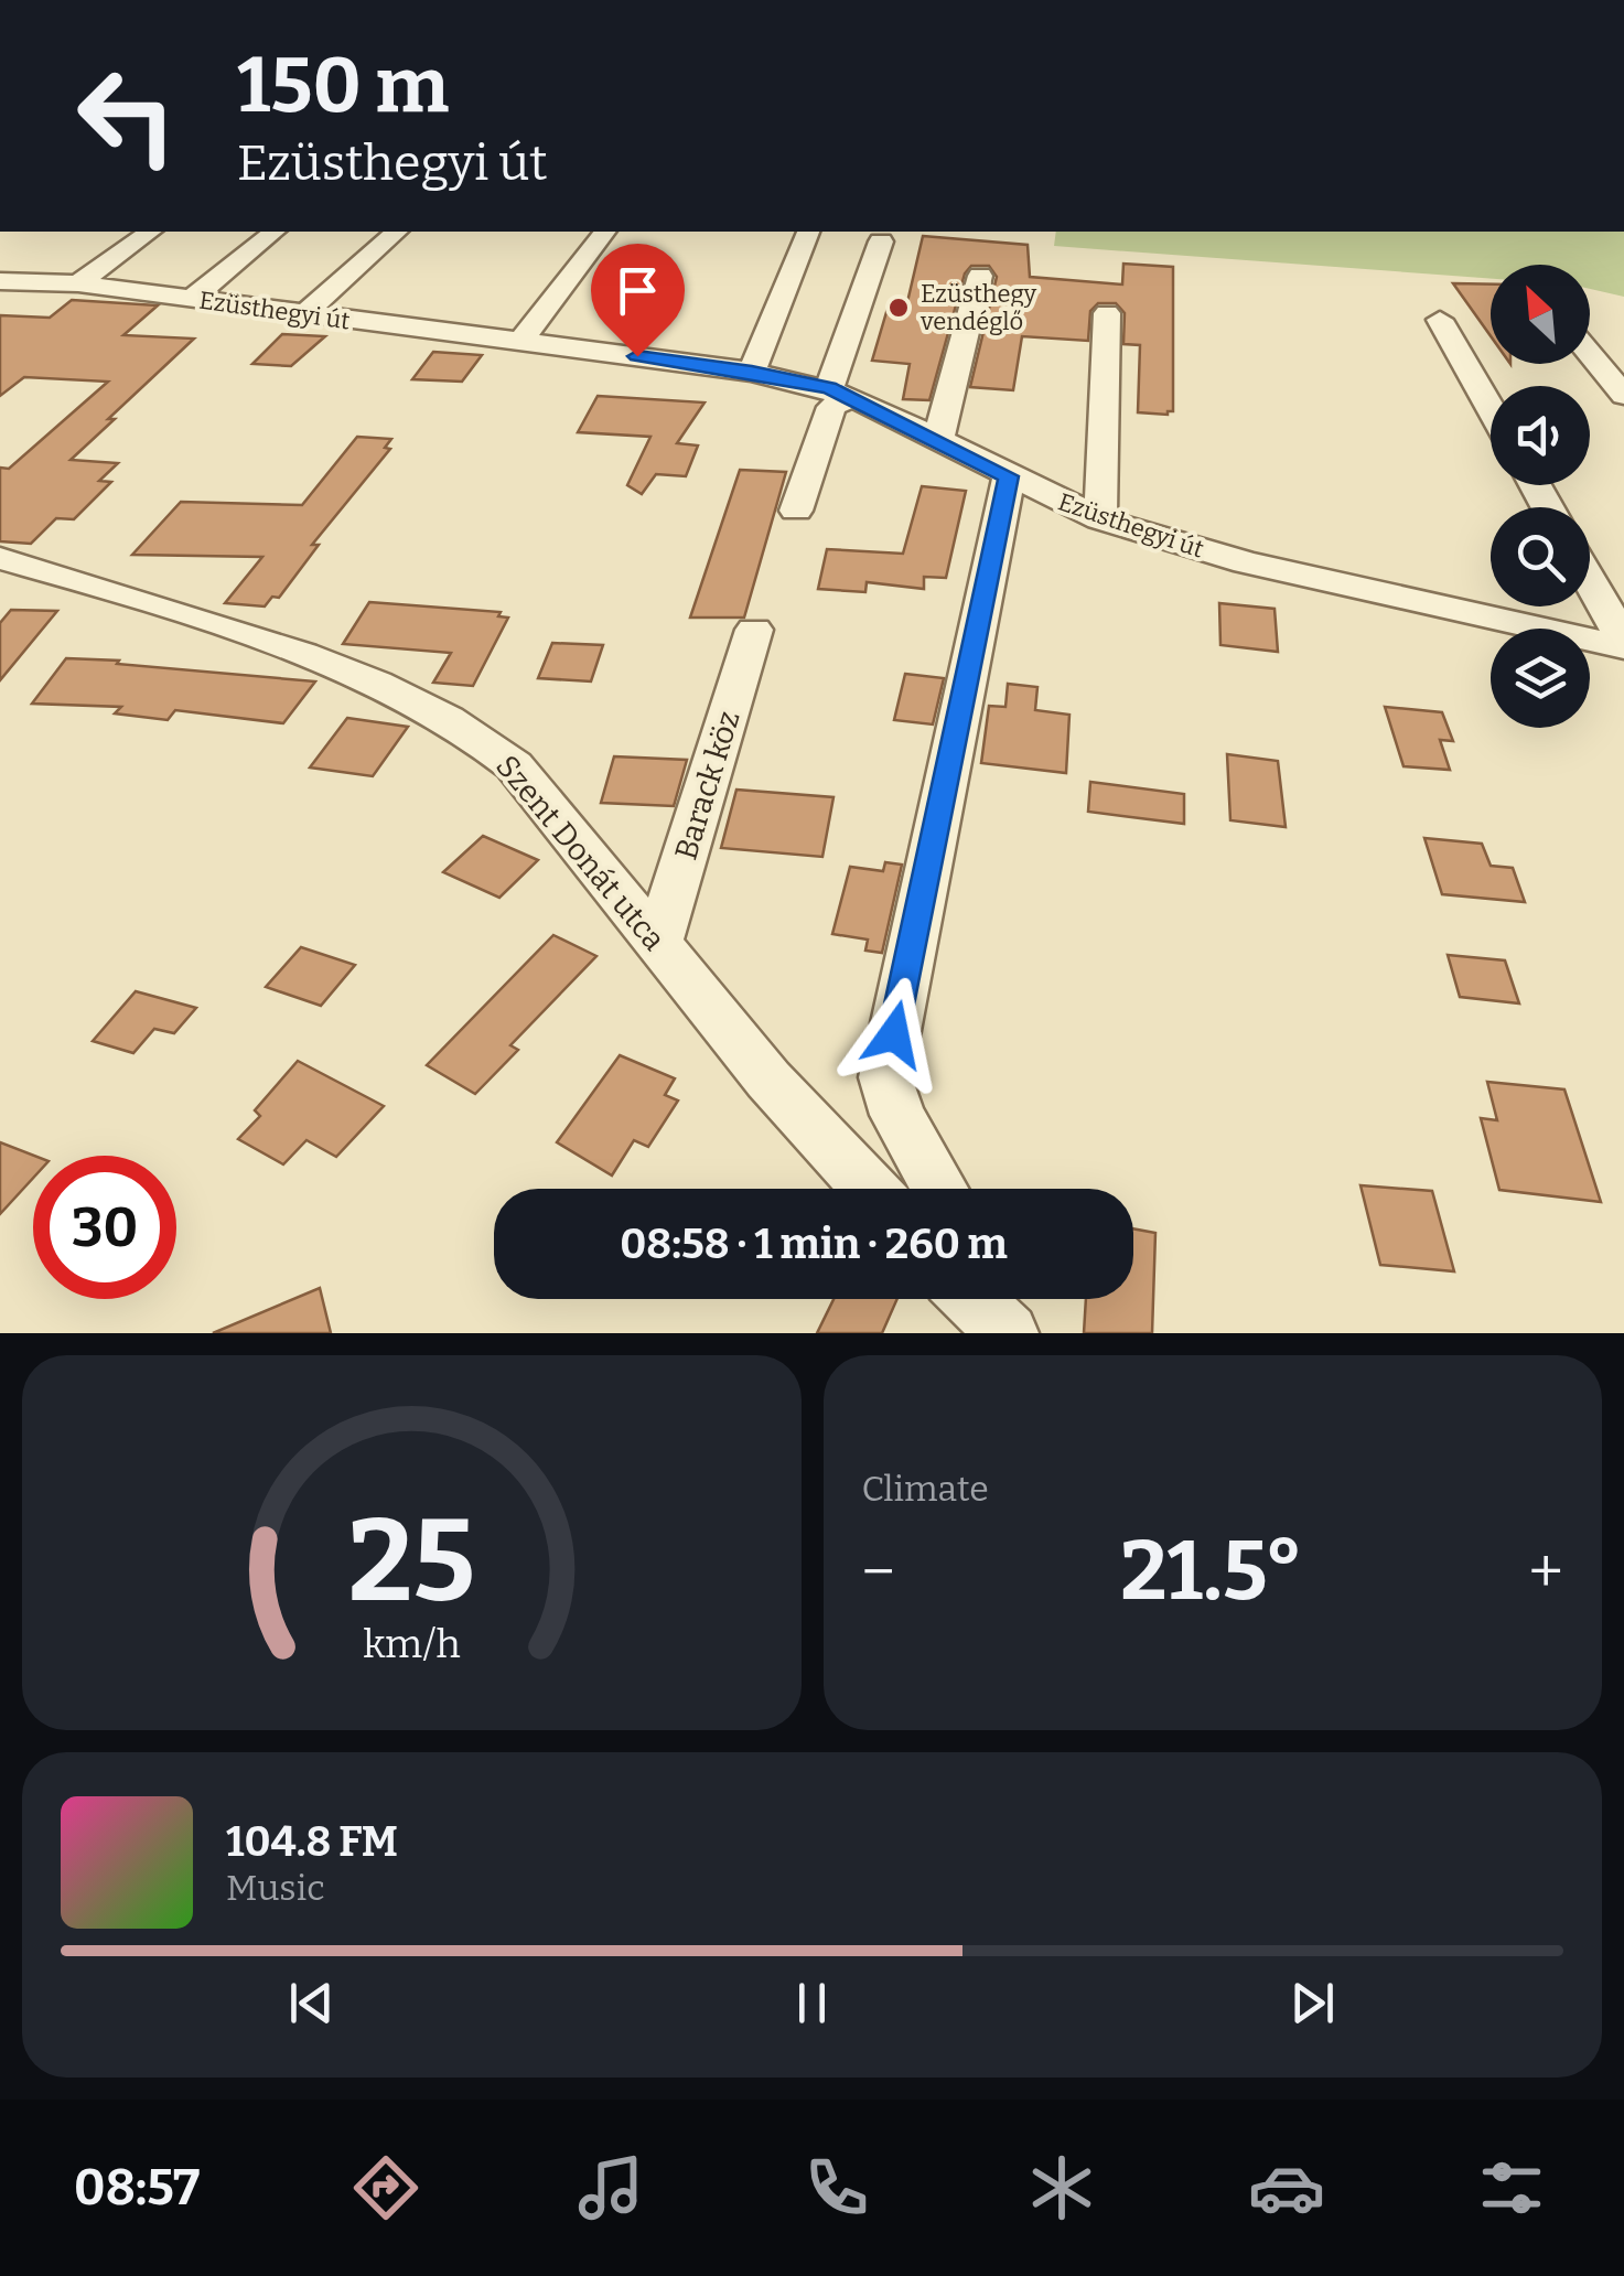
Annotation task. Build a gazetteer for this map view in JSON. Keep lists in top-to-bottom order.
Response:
{
  "streets": {
    "street": ["Ezüsthegyi út", "Barack köz", "Szent Donát utca"]
  },
  "crossings": [
    ["Barack köz", "Szent Donát utca"]
  ],
  "places": ["Ezüsthegy vendéglő"],
  "north": "top left",
  "page": {
    "turn": ["150 m", "Ezüsthegyi út"],
    "limit": "30",
    "trip": "08:58 · 1 min · 260 m",
    "tile": "Climate",
    "heat": ["−", "21.5°", "+"],
    "song": ["104.8 FM", "Music"],
    "tabs": "08:57",
    "gauge": ["25", "km/h"]
  }
}
